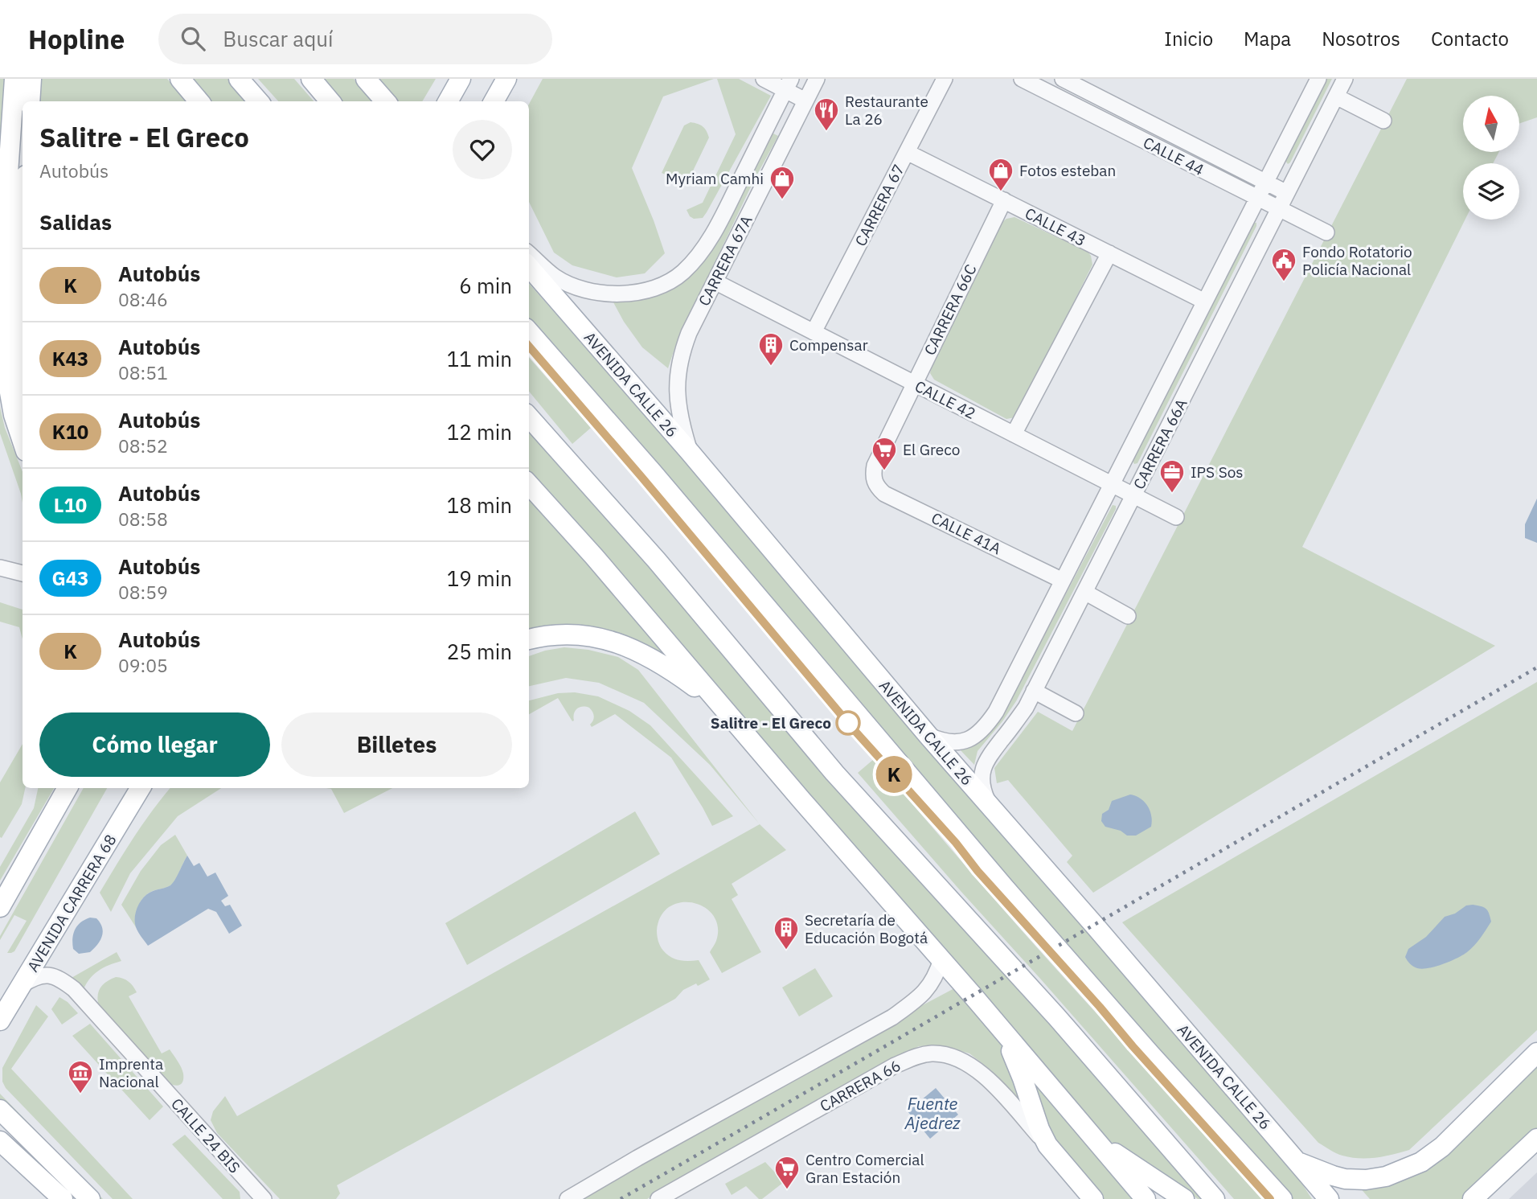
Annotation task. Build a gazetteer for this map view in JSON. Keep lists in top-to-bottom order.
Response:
{
  "streets": {
    "main road": ["AVENIDA CALLE 26", "AVENIDA CARRERA 68"],
    "street": [
      "CALLE 44",
      "CARRERA 67",
      "CALLE 43",
      "CARRERA 67A",
      "CARRERA 66C",
      "CALLE 42",
      "CARRERA 66A",
      "CALLE 41A",
      "CARRERA 66",
      "CALLE 24 BIS"
    ]
  },
  "crossings": [
    ["CALLE 44", "CARRERA 66A"],
    ["CARRERA 67", "CALLE 43"],
    ["CARRERA 67", "CALLE 42"],
    ["CALLE 43", "CARRERA 66C"],
    ["CALLE 43", "CARRERA 66A"],
    ["CARRERA 67A", "AVENIDA CALLE 26"],
    ["CARRERA 67A", "CALLE 42"],
    ["CARRERA 66C", "CALLE 42"],
    ["CARRERA 66C", "CALLE 41A"],
    ["AVENIDA CALLE 26", "CARRERA 66A"],
    ["CALLE 42", "CARRERA 66A"],
    ["CARRERA 66A", "CALLE 41A"],
    ["AVENIDA CARRERA 68", "CALLE 24 BIS"]
  ],
  "water": ["Fuente Ajedrez"],
  "places": {
    "restaurant": ["Restaurante La 26"],
    "shop": ["Fotos esteban", "Myriam Camhi"],
    "public building": ["Fondo Rotatorio Policía Nacional"],
    "building": ["Compensar", "Secretaría de Educación Bogotá"],
    "supermarket": ["El Greco", "Centro Comercial Gran Estación"],
    "office": ["IPS Sos"],
    "other": ["Salitre - El Greco"],
    "museum": ["Imprenta Nacional"]
  },
  "lines": ["bus line K"],
  "north": "top",
  "page": {
    "header": "Hopline",
    "search": "Buscar aquí",
    "nav": [
      "Inicio",
      "Mapa",
      "Nosotros",
      "Contacto"
    ],
    "on_map": "K",
    "heading": [
      ["Salitre - El Greco", "Autobús"],
      "Salidas"
    ],
    "list": [
      {
        "mark": "K",
        "name": "Autobús",
        "note": "08:46",
        "value": "6 min"
      },
      {
        "mark": "K43",
        "name": "Autobús",
        "note": "08:51",
        "value": "11 min"
      },
      {
        "mark": "K10",
        "name": "Autobús",
        "note": "08:52",
        "value": "12 min"
      },
      {
        "mark": "L10",
        "name": "Autobús",
        "note": "08:58",
        "value": "18 min"
      },
      {
        "mark": "G43",
        "name": "Autobús",
        "note": "08:59",
        "value": "19 min"
      },
      {
        "mark": "K",
        "name": "Autobús",
        "note": "09:05",
        "value": "25 min"
      }
    ],
    "buttons": ["Cómo llegar", "Billetes"]
  }
}
